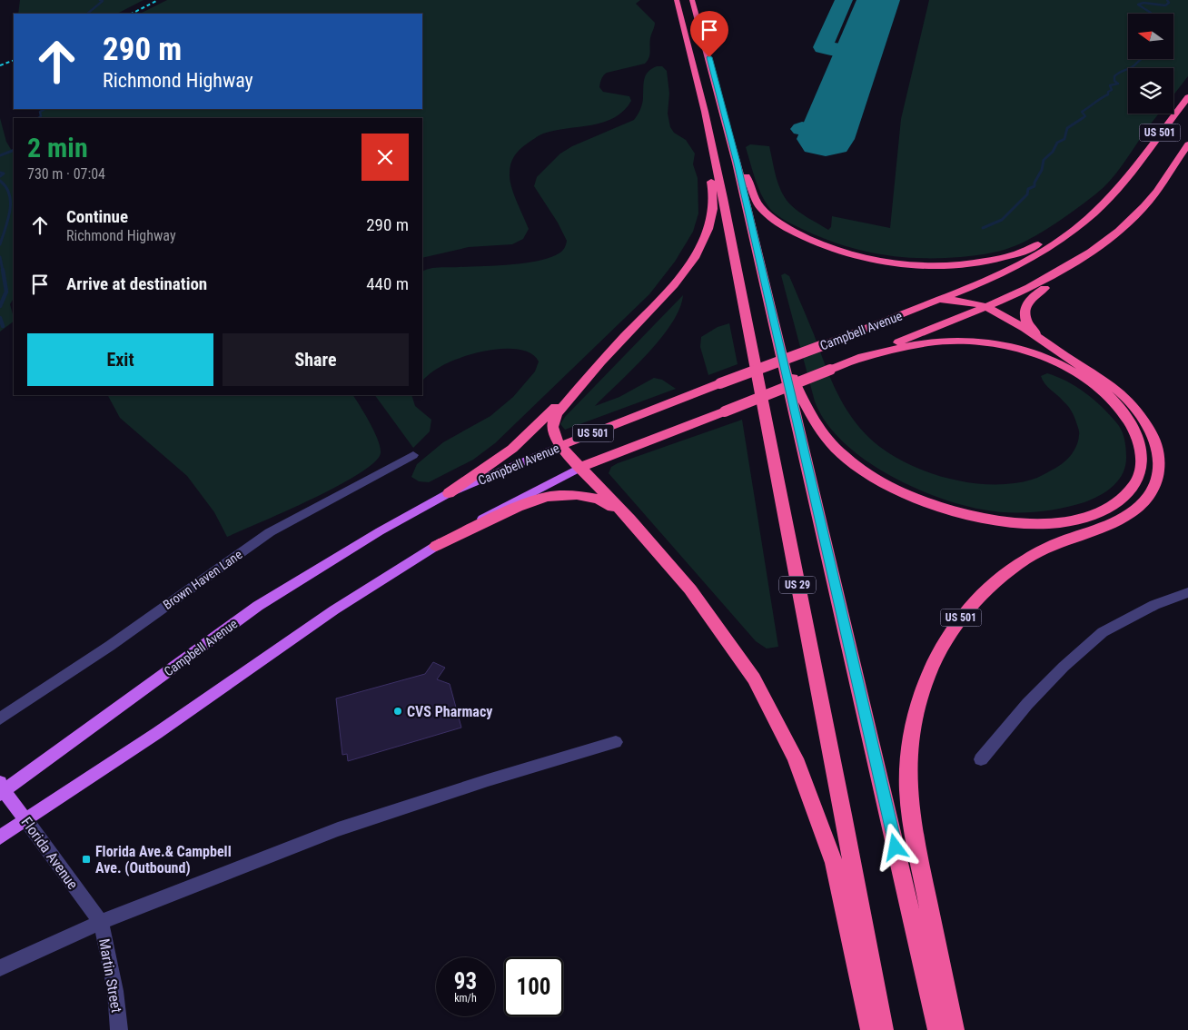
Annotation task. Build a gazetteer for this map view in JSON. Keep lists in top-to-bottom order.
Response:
{
  "streets": {
    "highway": ["US 501", "Campbell Avenue", "US 29"],
    "main road": ["Florida Avenue"],
    "street": ["Brown Haven Lane", "Martin Street"]
  },
  "crossings": [
    ["US 501", "Campbell Avenue"],
    ["Campbell Avenue", "Florida Avenue"],
    ["Florida Avenue", "Martin Street"]
  ],
  "places": {
    "other": ["CVS Pharmacy"],
    "transit": ["Florida Ave.& Campbell Ave. (Outbound)"]
  },
  "north": "left",
  "page": {
    "turn": ["290 m", "Richmond Highway"],
    "heading": ["2 min", "730 m · 07:04"],
    "list": [
      {
        "name": "Continue",
        "note": "Richmond Highway",
        "value": "290 m"
      },
      {
        "name": "Arrive at destination",
        "value": "440 m"
      }
    ],
    "buttons": ["Exit", "Share"],
    "speed": "93 km/h",
    "limit": "100"
  }
}
